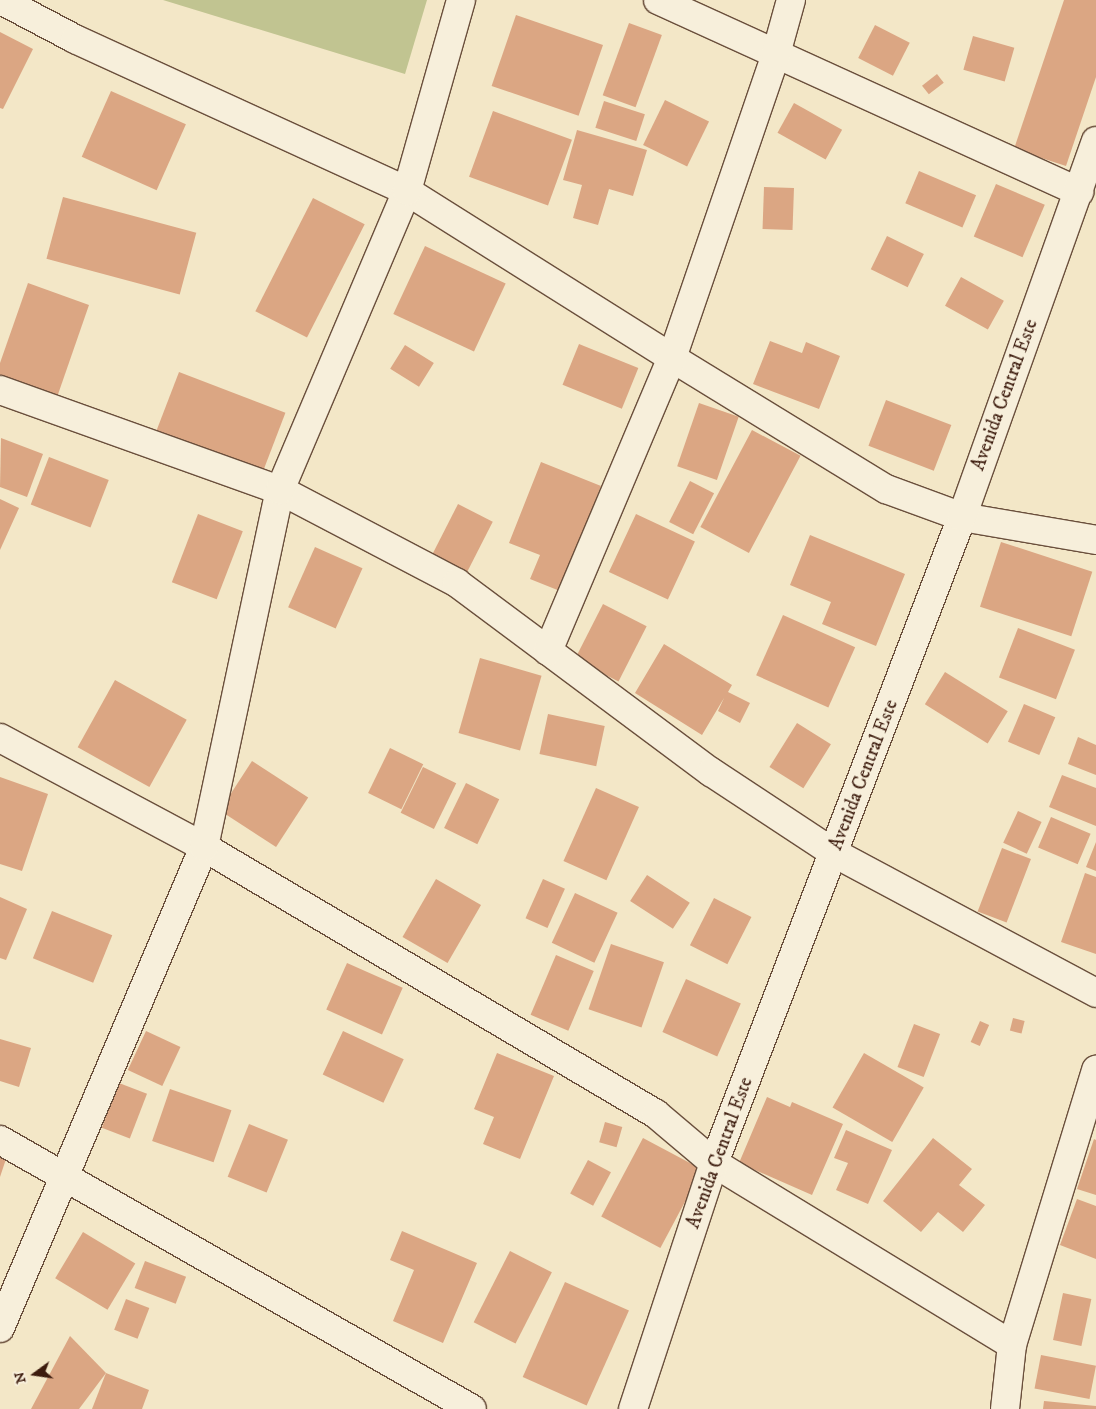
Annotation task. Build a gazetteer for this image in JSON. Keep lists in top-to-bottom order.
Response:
{
  "streets": {
    "street": ["Avenida Central Este"]
  },
  "north": "left"
}
